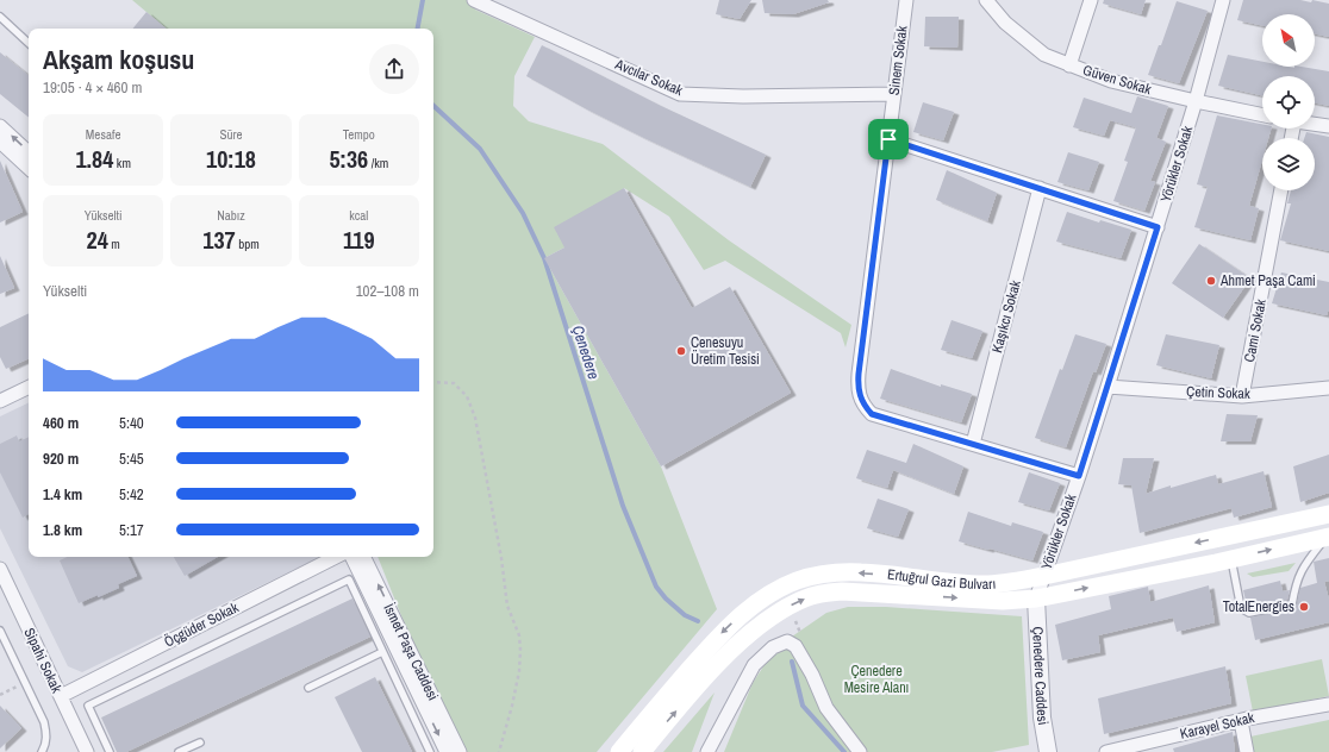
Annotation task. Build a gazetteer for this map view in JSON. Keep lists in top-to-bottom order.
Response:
{
  "streets": {
    "main road": ["Ertuğrul Gazi Bulvarı"],
    "street": [
      "Sinem Sokak",
      "Avcılar Sokak",
      "Güven Sokak",
      "Yörükler Sokak",
      "Kaşıkcı Sokak",
      "Cami Sokak",
      "Çetin Sokak",
      "Öçgüder Sokak",
      "İsmet Paşa Caddesi",
      "Sipahi Sokak",
      "Çenedere Caddesi",
      "Karayel Sokak"
    ]
  },
  "crossings": [
    ["Sinem Sokak", "Avcılar Sokak"],
    ["Sinem Sokak", "Yörükler Sokak"],
    ["Sinem Sokak", "Kaşıkcı Sokak"],
    ["Güven Sokak", "Yörükler Sokak"],
    ["Yörükler Sokak", "Çetin Sokak"],
    ["Yörükler Sokak", "Ertuğrul Gazi Bulvarı"],
    ["Yörükler Sokak", "Çenedere Caddesi"],
    ["Cami Sokak", "Çetin Sokak"],
    ["Ertuğrul Gazi Bulvarı", "Çenedere Caddesi"],
    ["Öçgüder Sokak", "Sipahi Sokak"]
  ],
  "water": ["Çenedere"],
  "parks": ["Çenedere Mesire Alanı"],
  "places": ["Ahmet Paşa Cami", "Çenesuyu Üretim Tesisi", "TotalEnergies"],
  "north": "top left",
  "page": {
    "heading": ["Akşam koşusu", "19:05 · 4 × 460 m"],
    "stats": [
      ["Mesafe", "1.84 km"],
      ["Süre", "10:18"],
      ["Tempo", "5:36 /km"],
      ["Yükselti", "24 m"],
      ["Nabız", "137 bpm"],
      ["kcal", "119"]
    ],
    "chart": ["Yükselti", "102–108 m"],
    "list": [
      {
        "name": "460 m",
        "note": "5:40"
      },
      {
        "name": "920 m",
        "note": "5:45"
      },
      {
        "name": "1.4 km",
        "note": "5:42"
      },
      {
        "name": "1.8 km",
        "note": "5:17"
      }
    ]
  }
}
